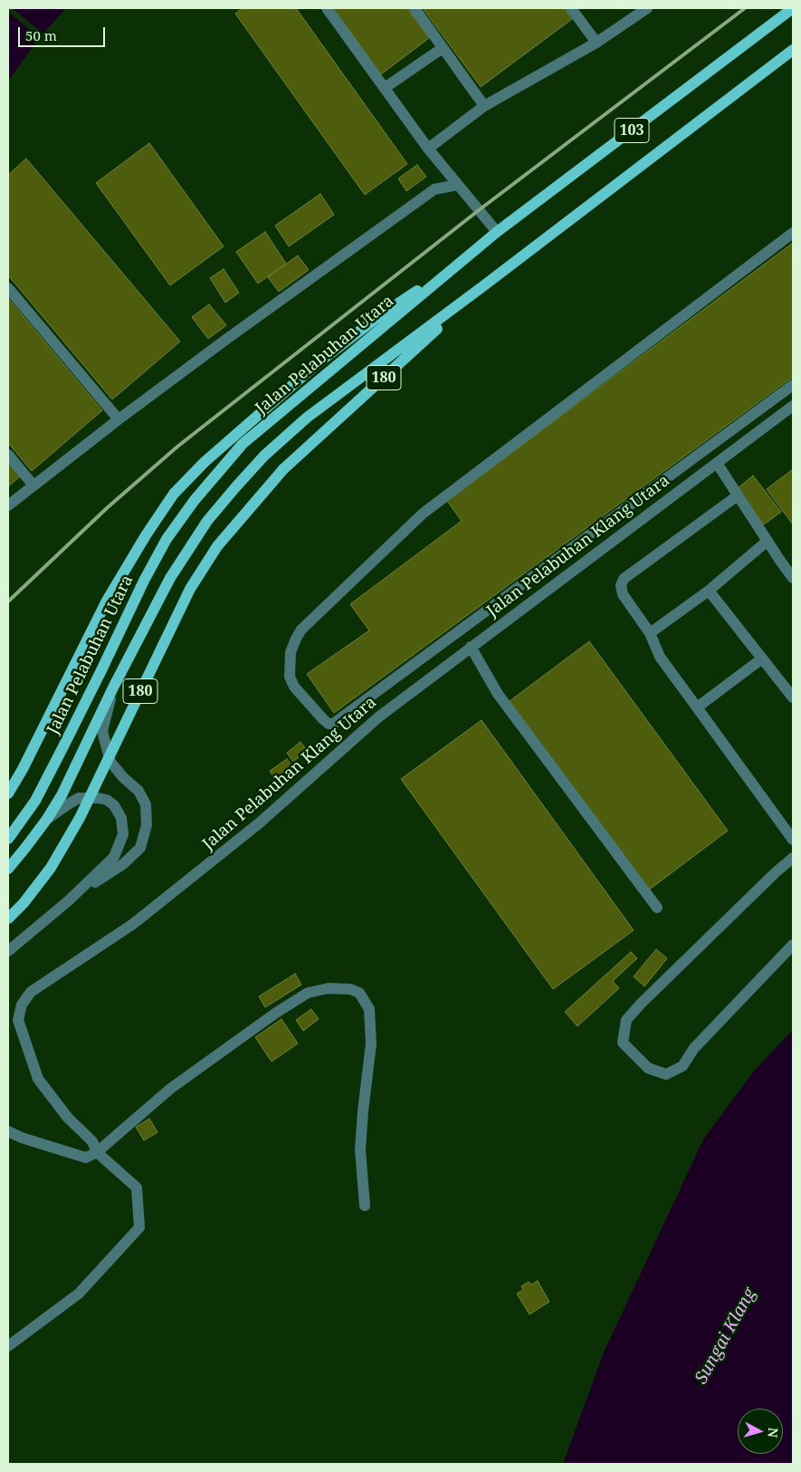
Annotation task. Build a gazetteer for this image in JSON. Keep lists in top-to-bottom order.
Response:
{
  "streets": {
    "main road": ["103", "Jalan Pelabuhan Utara", "180"],
    "street": ["Jalan Pelabuhan Klang Utara"]
  },
  "crossings": [
    ["103", "180"]
  ],
  "water": ["Sungai Klang"],
  "scale_bar": "50 m",
  "north": "right"
}
